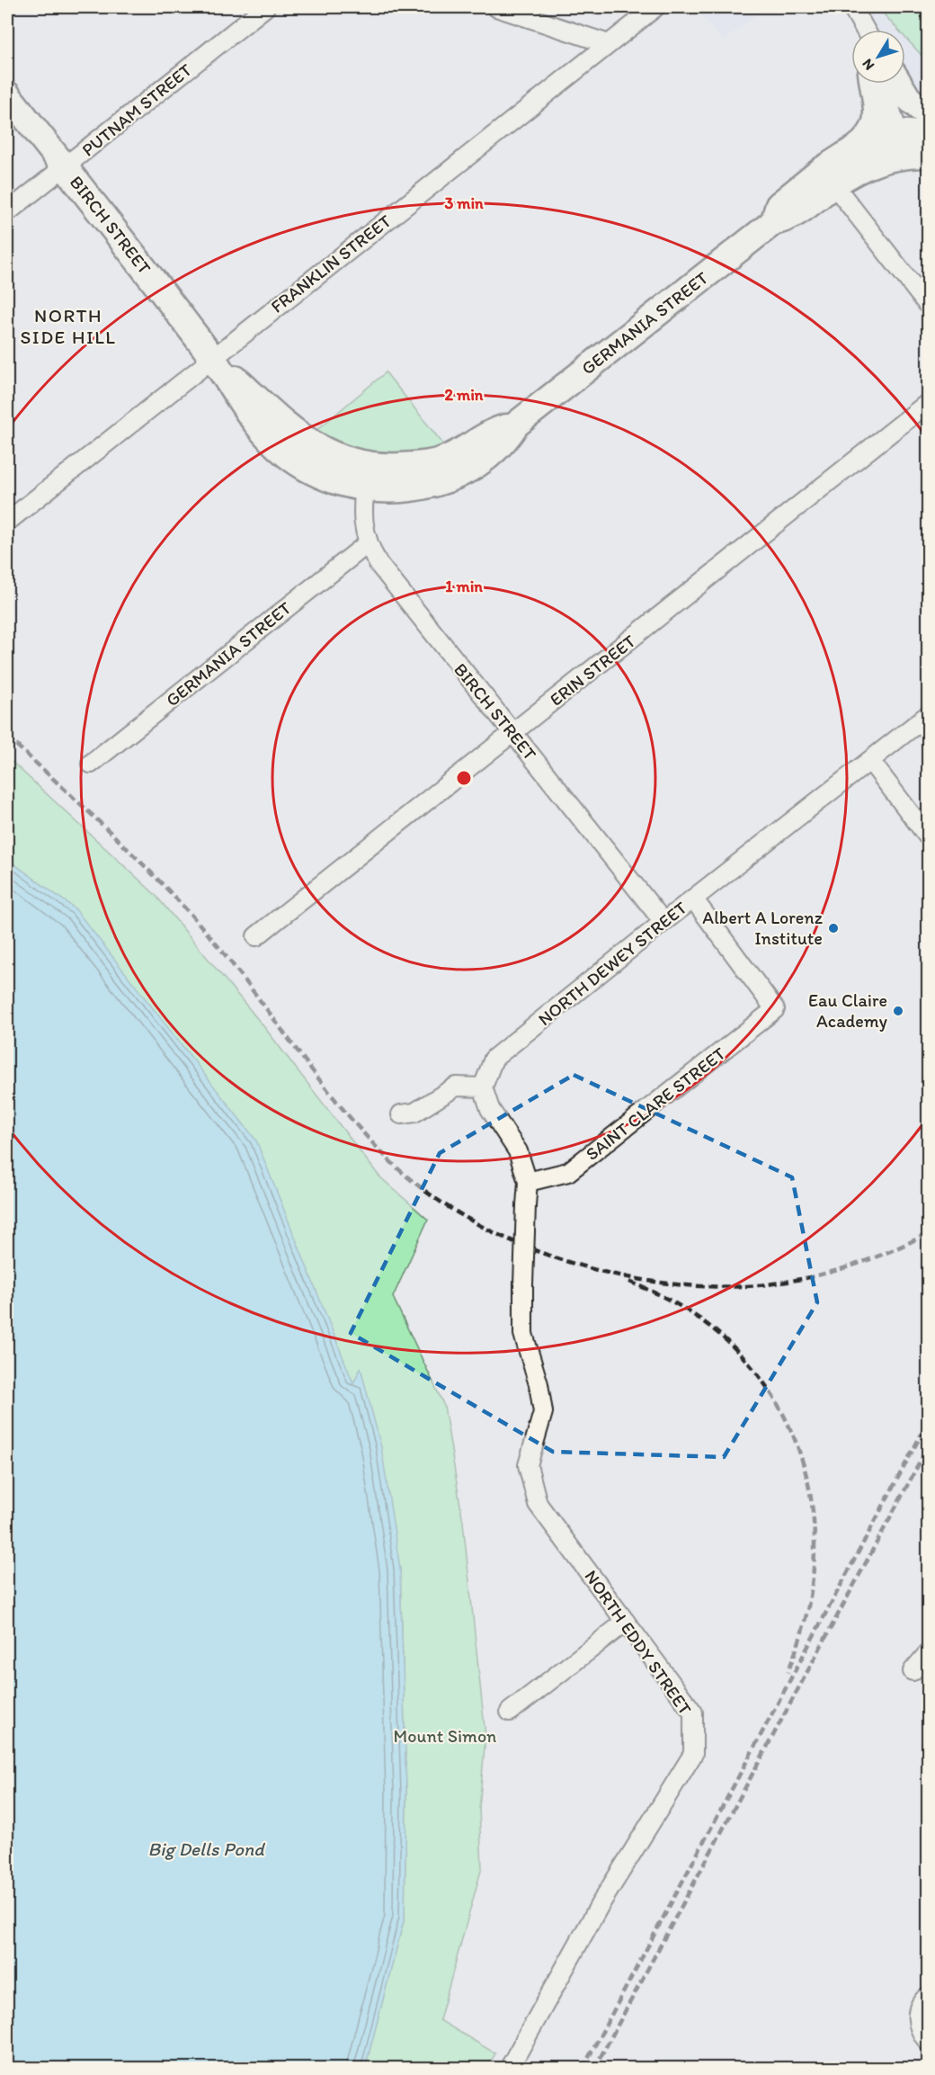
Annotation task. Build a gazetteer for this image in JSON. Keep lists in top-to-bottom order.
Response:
{
  "streets": {
    "main road": ["BIRCH STREET", "GERMANIA STREET"],
    "street": [
      "PUTNAM STREET",
      "FRANKLIN STREET",
      "ERIN STREET",
      "NORTH DEWEY STREET",
      "SAINT CLARE STREET",
      "NORTH EDDY STREET"
    ]
  },
  "crossings": [
    ["PUTNAM STREET", "BIRCH STREET"],
    ["BIRCH STREET", "FRANKLIN STREET"],
    ["BIRCH STREET", "GERMANIA STREET"],
    ["BIRCH STREET", "ERIN STREET"],
    ["BIRCH STREET", "NORTH DEWEY STREET"],
    ["NORTH DEWEY STREET", "SAINT CLARE STREET"],
    ["SAINT CLARE STREET", "NORTH EDDY STREET"]
  ],
  "districts": ["NORTH SIDE HILL"],
  "water": ["Big Dells Pond"],
  "parks": ["Mount Simon"],
  "places": ["Albert A Lorenz Institute", "Eau Claire Academy"],
  "north": "bottom left",
  "rings": ["3 min", "2 min", "1 min"]
}
